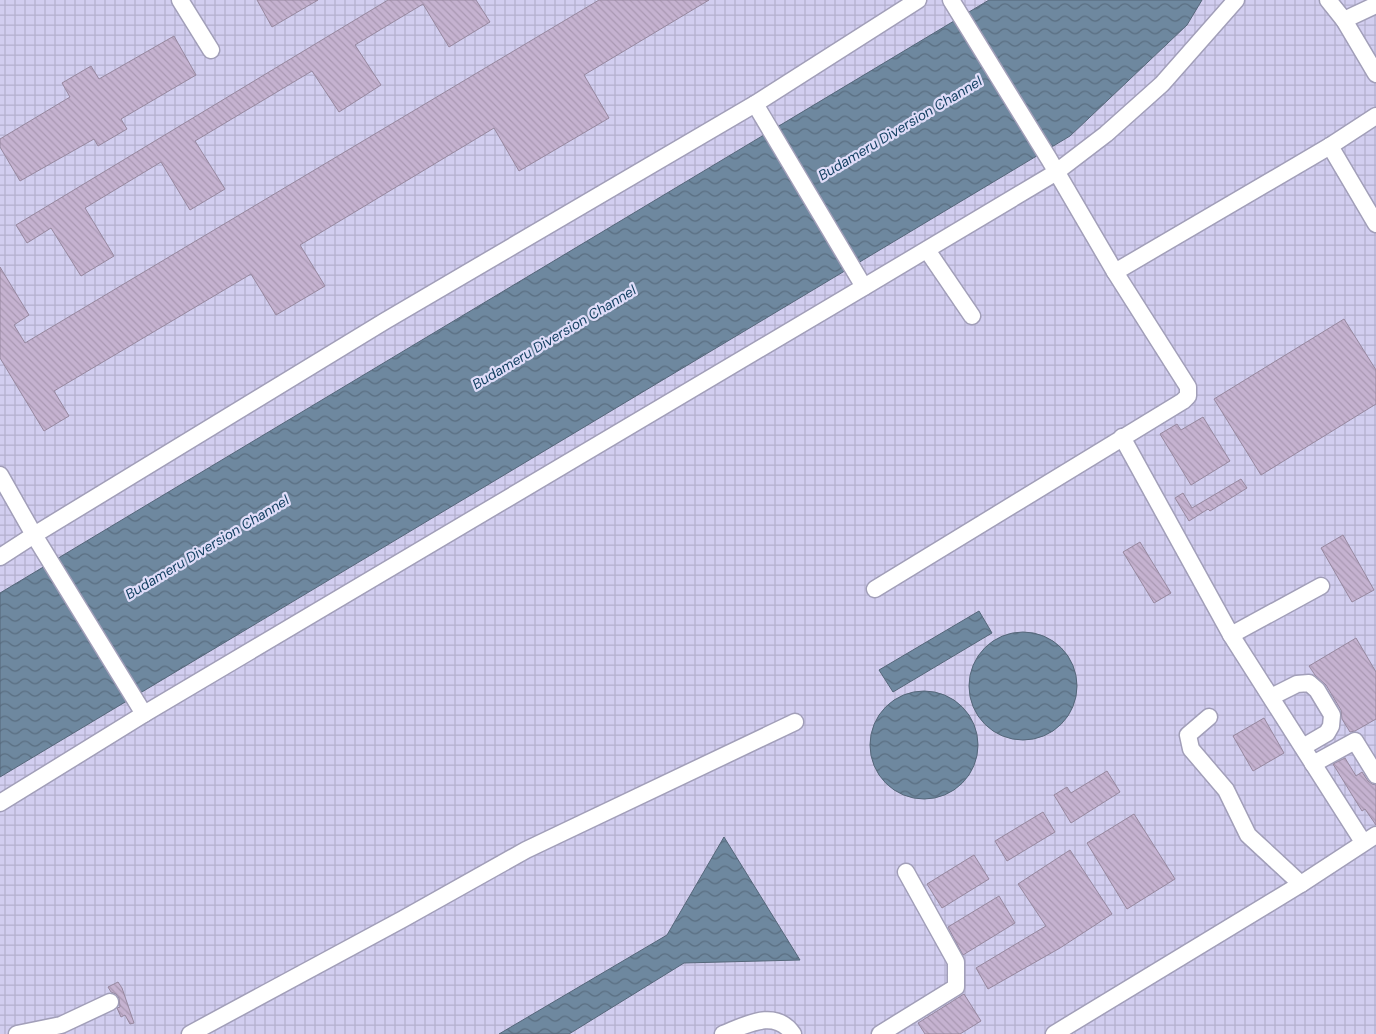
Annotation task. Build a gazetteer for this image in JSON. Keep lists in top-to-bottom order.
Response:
{
  "water": ["Budameru Diversion Channel"]
}
